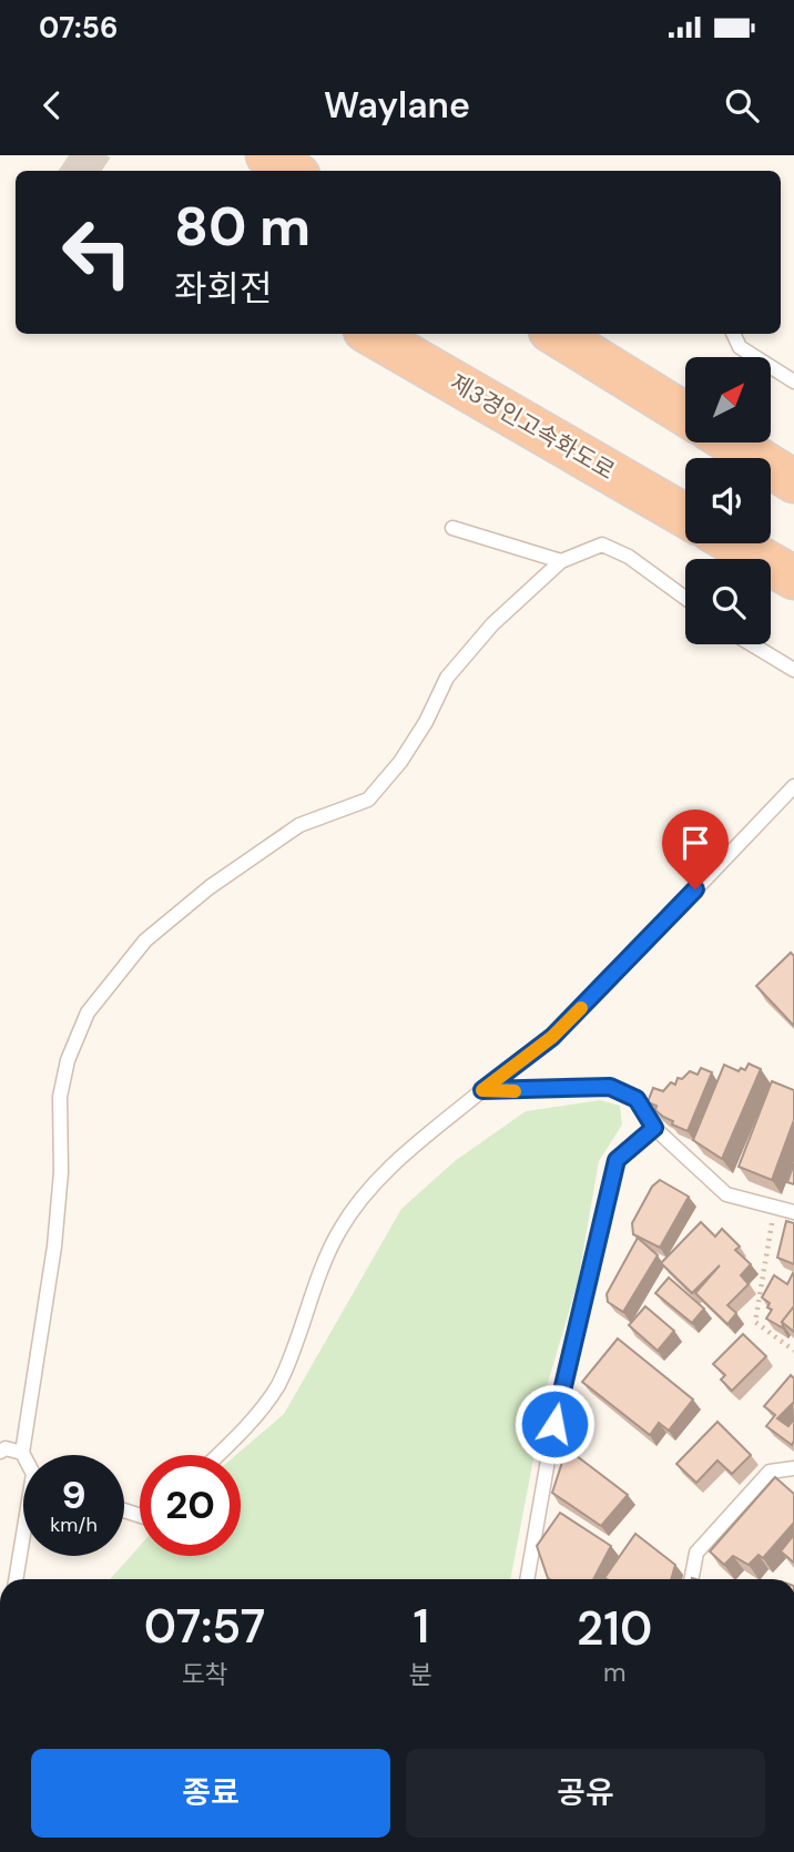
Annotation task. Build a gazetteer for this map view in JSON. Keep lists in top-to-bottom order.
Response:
{
  "streets": {
    "highway": ["제3경인고속화도로"]
  },
  "north": "top right",
  "page": {
    "status": "07:56",
    "header": "Waylane",
    "turn": ["80 m", "좌회전"],
    "speed": "9 km/h",
    "limit": "20",
    "eta": [
      "07:57",
      "도착",
      "1",
      "분",
      "210",
      "m"
    ],
    "buttons": ["종료", "공유"]
  }
}
